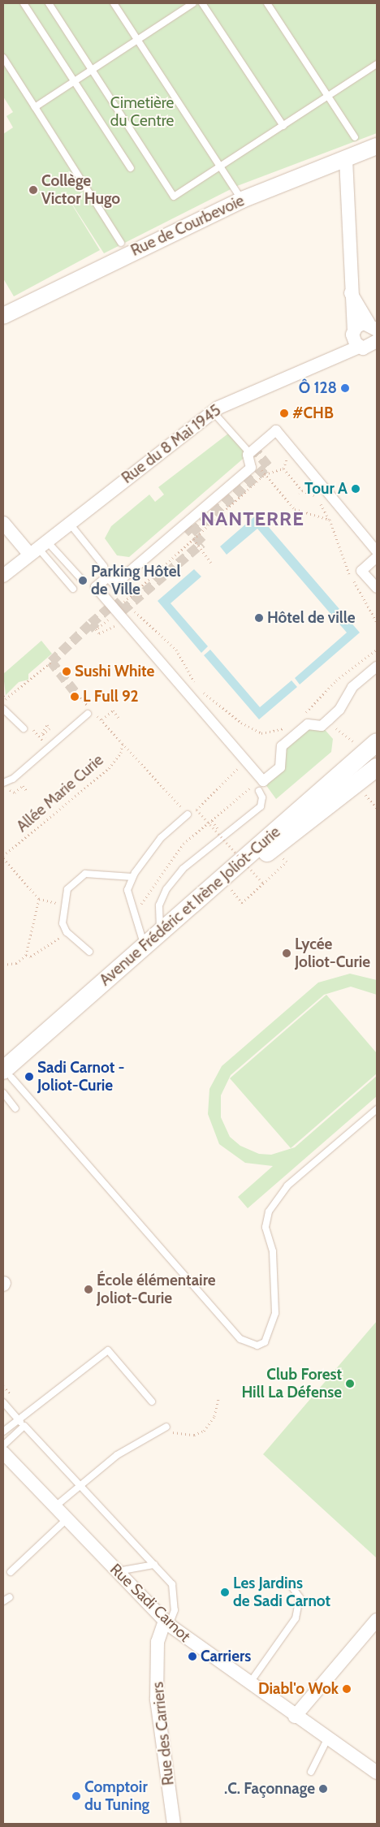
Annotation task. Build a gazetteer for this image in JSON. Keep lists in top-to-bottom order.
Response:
{
  "streets": {
    "main road": ["Avenue Frédéric et Irène Joliot-Curie"],
    "street": [
      "Rue de Courbevoie",
      "Rue du 8 Mai 1945",
      "Rue Sadi Carnot",
      "Rue des Carriers"
    ],
    "path": ["Allée Marie Curie"]
  },
  "crossings": [
    ["Rue Sadi Carnot", "Rue des Carriers"]
  ],
  "districts": ["NANTERRE"],
  "parks": ["Cimetière du Centre"],
  "places": [
    "Collège Victor Hugo",
    "Ô 128",
    "#CHB",
    "Tour A",
    "Parking Hôtel de Ville",
    "Hôtel de ville",
    "Sushi White",
    "L Full 92",
    "Lycée Joliot-Curie",
    "Sadi Carnot - Joliot-Curie",
    "École élémentaire Joliot-Curie",
    "Club Forest Hill La Défense",
    "Les Jardins de Sadi Carnot",
    "Carriers",
    "Diabl'o Wok",
    ".C. Façonnage",
    "Comptoir du Tuning"
  ]
}
